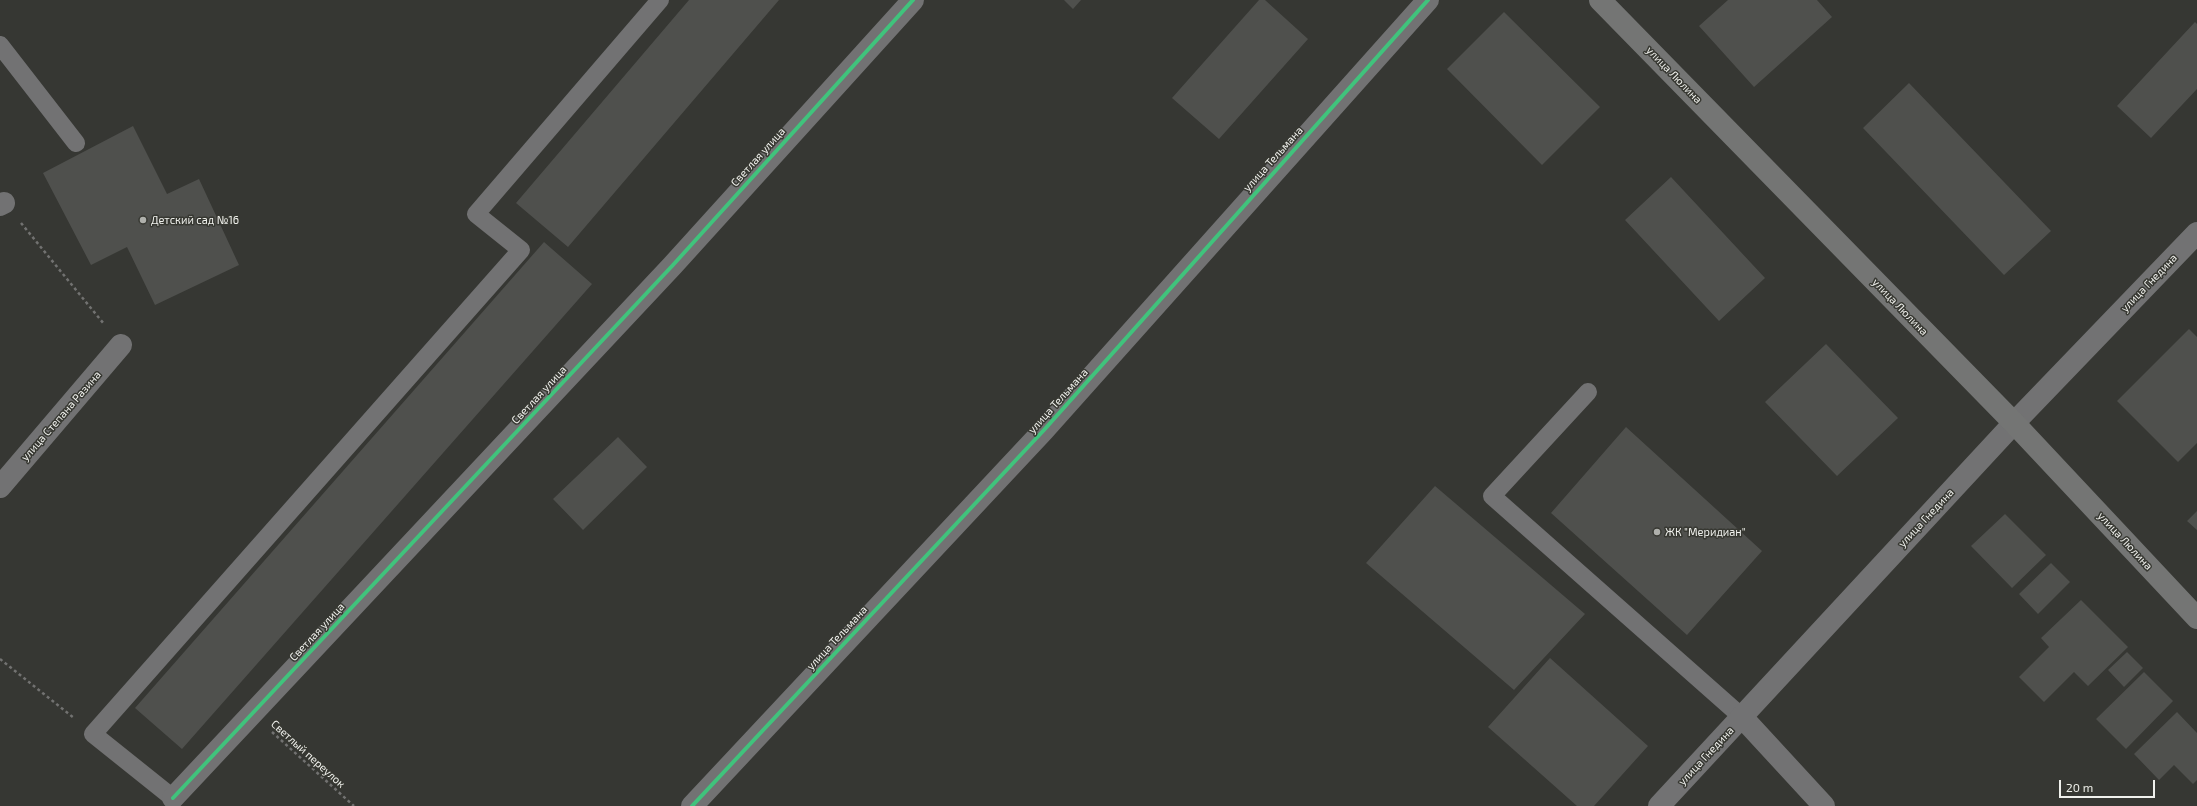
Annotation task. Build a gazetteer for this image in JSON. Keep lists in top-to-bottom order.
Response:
{
  "streets": {
    "main road": ["улица Люлина"],
    "street": [
      "Светлая улица",
      "улица Тельмана",
      "улица Гнедина",
      "улица Степана Разина"
    ],
    "path": ["Светлый переулок"]
  },
  "crossings": [
    ["улица Люлина", "улица Гнедина"],
    ["Светлая улица", "Светлый переулок"]
  ],
  "places": ["Детский сад №16", "ЖК \"Меридиан\""],
  "scale_bar": "20 m"
}
